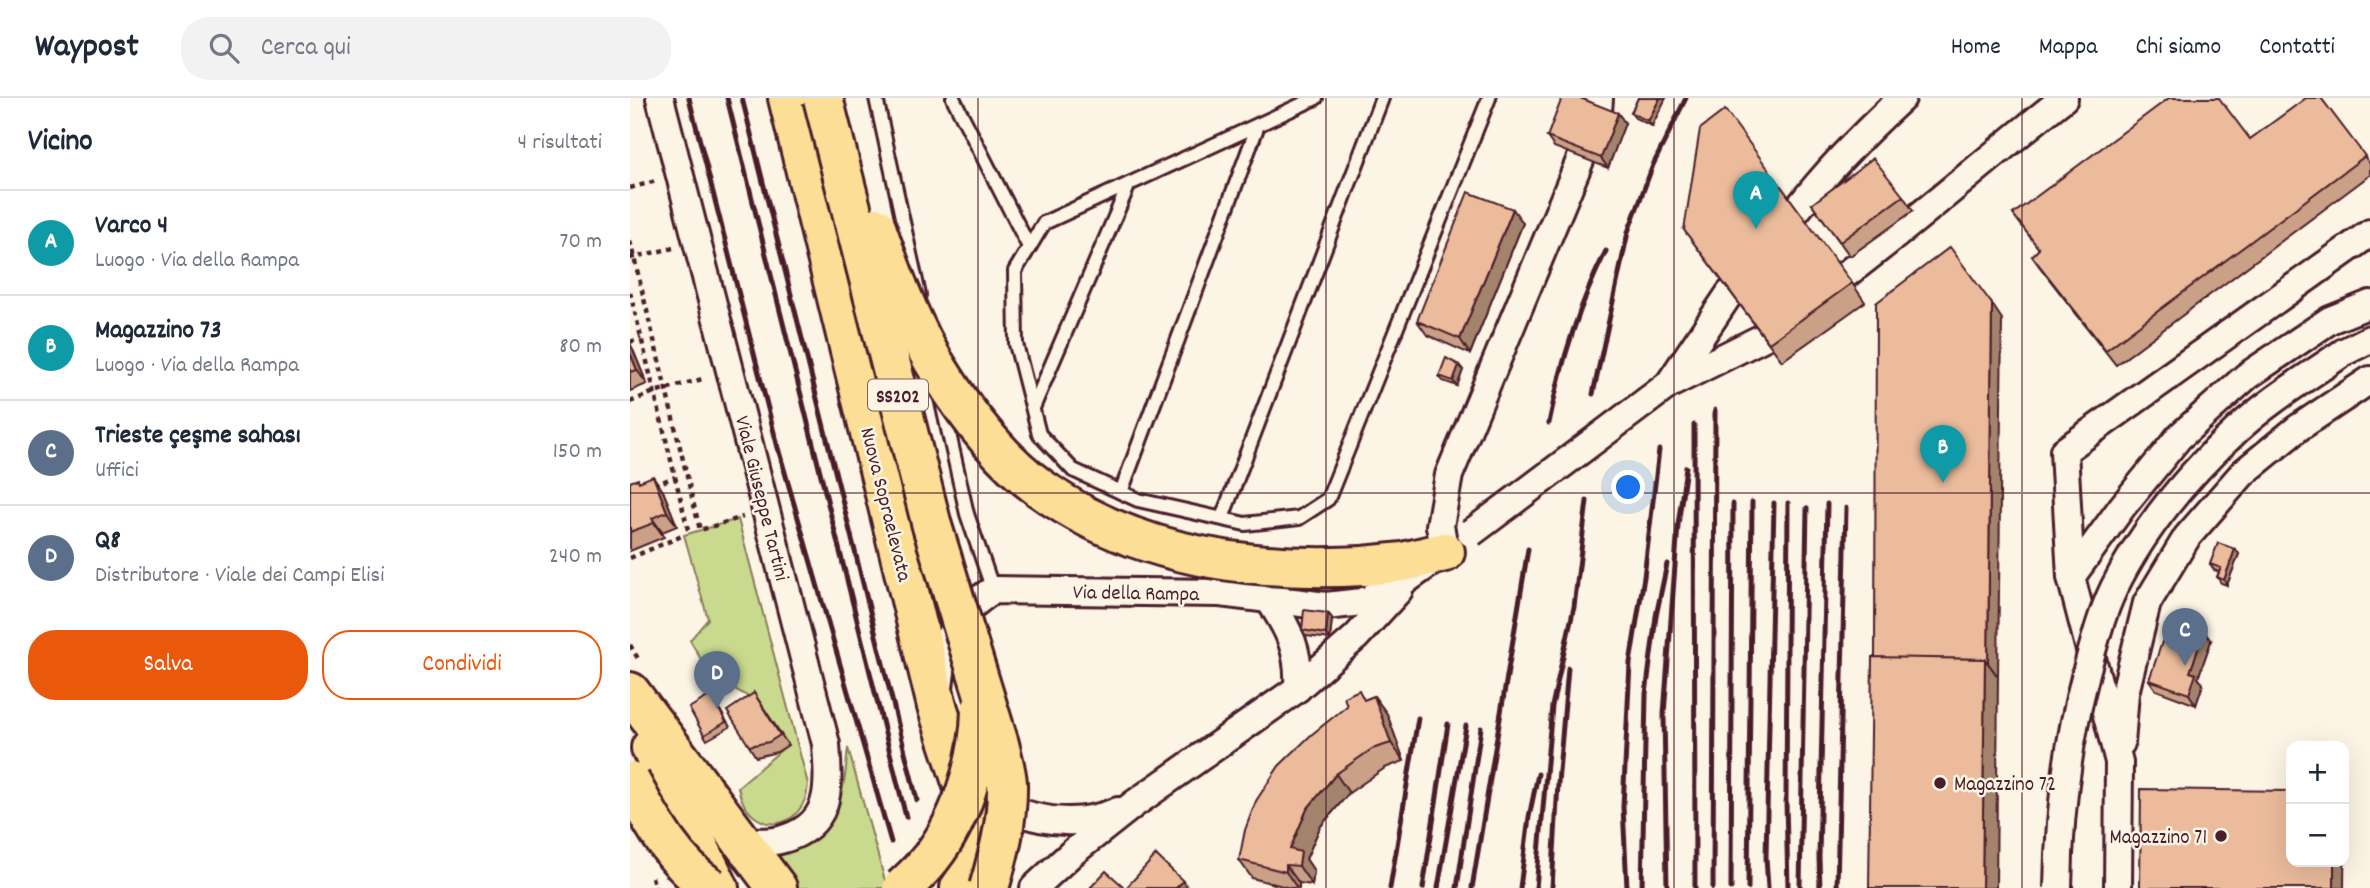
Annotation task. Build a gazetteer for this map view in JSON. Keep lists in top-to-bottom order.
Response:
{
  "streets": {
    "main road": ["SS202", "Nuova Sopraelevata"],
    "street": ["Viale Giuseppe Tartini", "Via della Rampa"]
  },
  "crossings": [
    ["SS202", "Nuova Sopraelevata"],
    ["SS202", "Via della Rampa"]
  ],
  "places": ["Magazzino 72", "Magazzino 71"],
  "page": {
    "header": "Waypost",
    "search": "Cerca qui",
    "nav": [
      "Home",
      "Mappa",
      "Chi siamo",
      "Contatti"
    ],
    "heading": ["Vicino", "4 risultati"],
    "pins": [
      "A",
      "B",
      "C",
      "D"
    ],
    "list": [
      {
        "mark": "A",
        "name": "Varco 4",
        "note": "Luogo · Via della Rampa",
        "value": "70 m"
      },
      {
        "mark": "B",
        "name": "Magazzino 73",
        "note": "Luogo · Via della Rampa",
        "value": "80 m"
      },
      {
        "mark": "C",
        "name": "Trieste çeşme sahası",
        "note": "Uffici",
        "value": "150 m"
      },
      {
        "mark": "D",
        "name": "Q8",
        "note": "Distributore · Viale dei Campi Elisi",
        "value": "240 m"
      }
    ],
    "buttons": ["Salva", "Condividi"],
    "map_buttons": ["+", "−"]
  }
}
